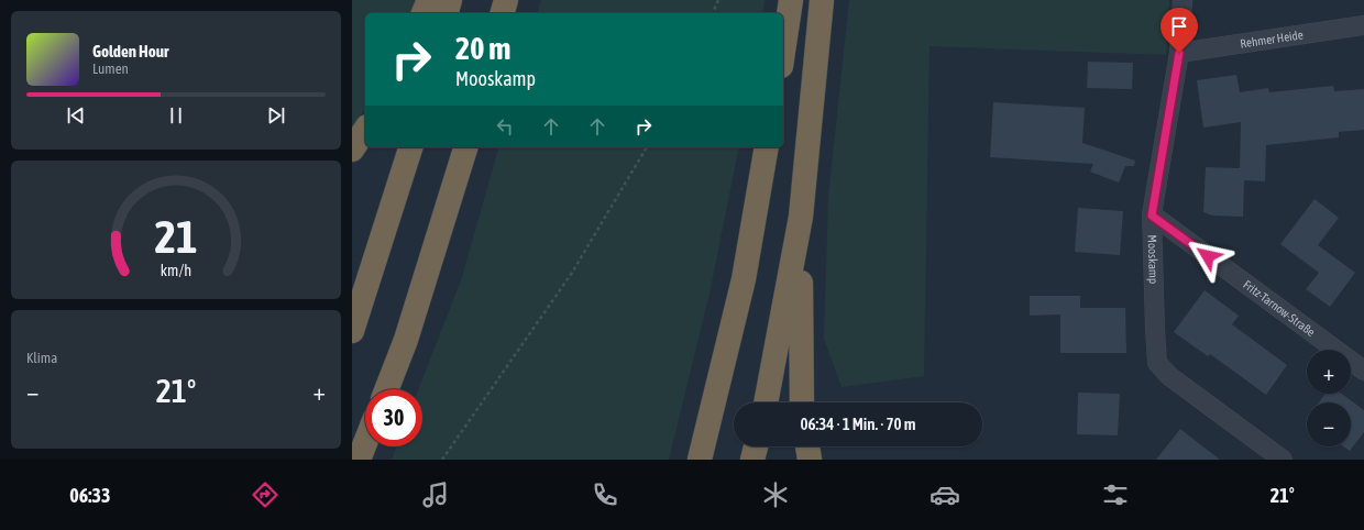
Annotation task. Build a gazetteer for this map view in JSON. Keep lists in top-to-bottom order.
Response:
{
  "streets": {
    "street": ["Rehmer Heide", "Mooskamp", "Fritz-Tarnow-Straße"]
  },
  "crossings": [
    ["Rehmer Heide", "Mooskamp"],
    ["Mooskamp", "Fritz-Tarnow-Straße"]
  ],
  "page": {
    "turn": ["20 m", "Mooskamp"],
    "song": ["Golden Hour", "Lumen"],
    "tile": "Klima",
    "map_buttons": ["+", "−"],
    "heat": ["−", "21°", "+"],
    "limit": "30",
    "trip": "06:34 · 1 Min. · 70 m",
    "tabs": ["06:33", "21°"],
    "gauge": ["21", "km/h"]
  }
}
